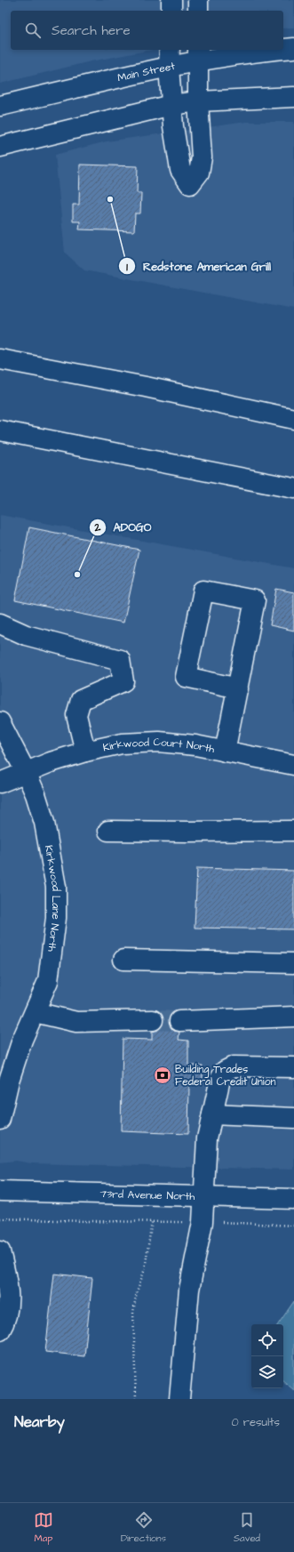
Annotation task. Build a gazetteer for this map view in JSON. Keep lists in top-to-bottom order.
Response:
{
  "streets": {
    "main road": [
      "Main Street",
      "Kirkwood Court North",
      "Kirkwood Lane North",
      "73rd Avenue North"
    ]
  },
  "crossings": [
    ["Kirkwood Court North", "Kirkwood Lane North"]
  ],
  "places": {
    "other": ["Redstone American Grill", "ADOGO"],
    "bank": ["Building Trades Federal Credit Union"]
  },
  "page": {
    "search": "Search here",
    "heading": ["Nearby", "0 results"],
    "nav": ["Map", "Directions", "Saved"]
  }
}
